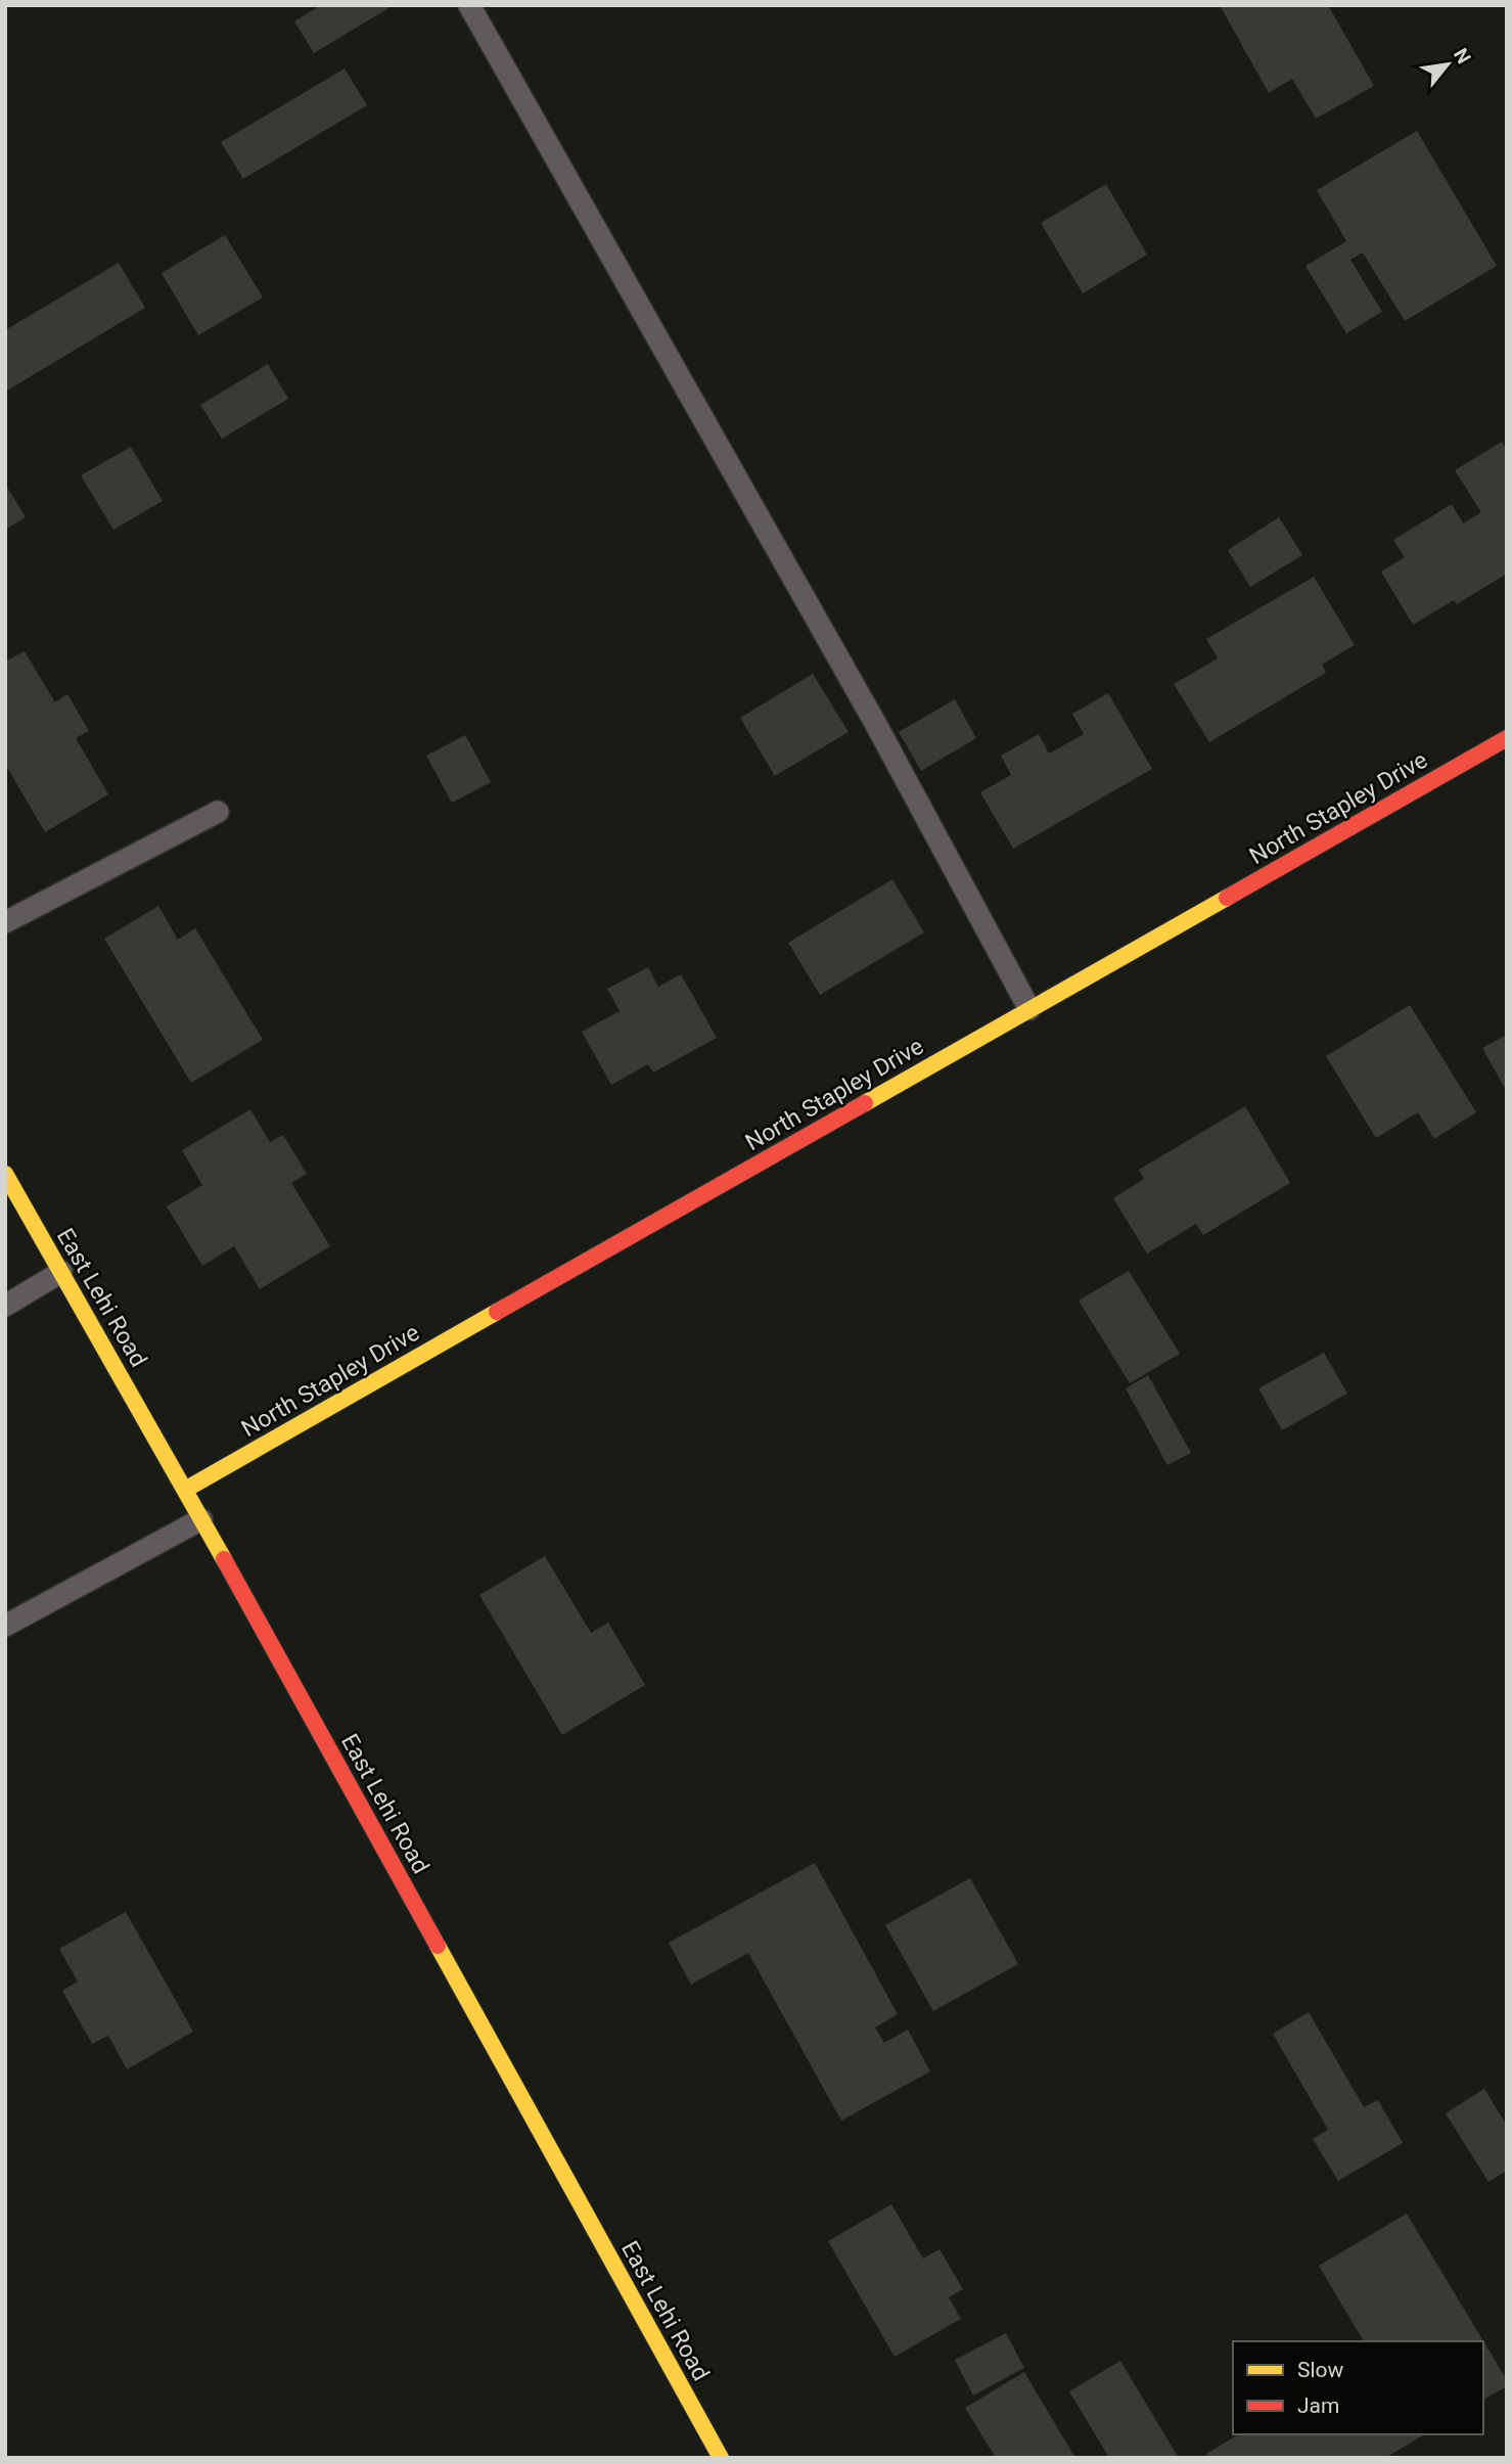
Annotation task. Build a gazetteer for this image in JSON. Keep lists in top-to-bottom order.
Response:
{
  "streets": {
    "street": ["North Stapley Drive", "East Lehi Road"]
  },
  "crossings": [
    ["North Stapley Drive", "East Lehi Road"]
  ],
  "legend": ["Slow", "Jam"],
  "north": "top right"
}
